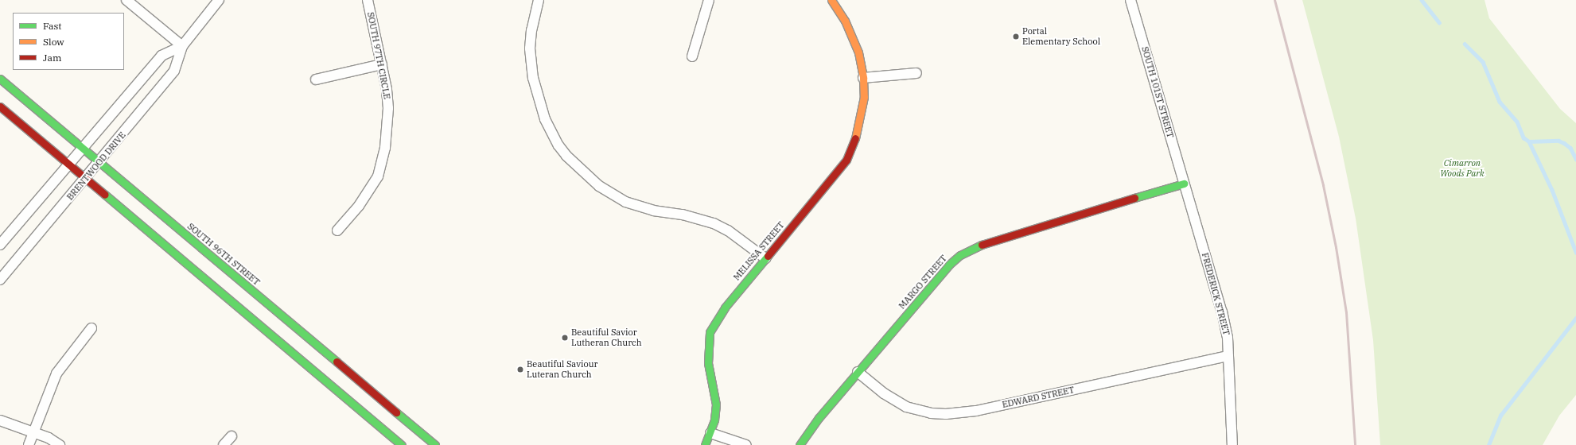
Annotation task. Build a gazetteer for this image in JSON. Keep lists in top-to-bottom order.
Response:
{
  "streets": {
    "main road": ["MELISSA STREET", "SOUTH 96TH STREET", "MARGO STREET"],
    "street": [
      "SOUTH 97TH CIRCLE",
      "SOUTH 101ST STREET",
      "BRENTWOOD DRIVE",
      "FREDERICK STREET",
      "EDWARD STREET"
    ]
  },
  "crossings": [
    ["SOUTH 101ST STREET", "MARGO STREET"],
    ["SOUTH 101ST STREET", "FREDERICK STREET"],
    ["BRENTWOOD DRIVE", "SOUTH 96TH STREET"],
    ["MARGO STREET", "FREDERICK STREET"],
    ["MARGO STREET", "EDWARD STREET"],
    ["FREDERICK STREET", "EDWARD STREET"]
  ],
  "parks": ["Cimarron Woods Park"],
  "places": ["Portal Elementary School", "Beautiful Savior Lutheran Church", "Beautiful Saviour Luteran Church"],
  "legend": ["Fast", "Slow", "Jam"]
}
